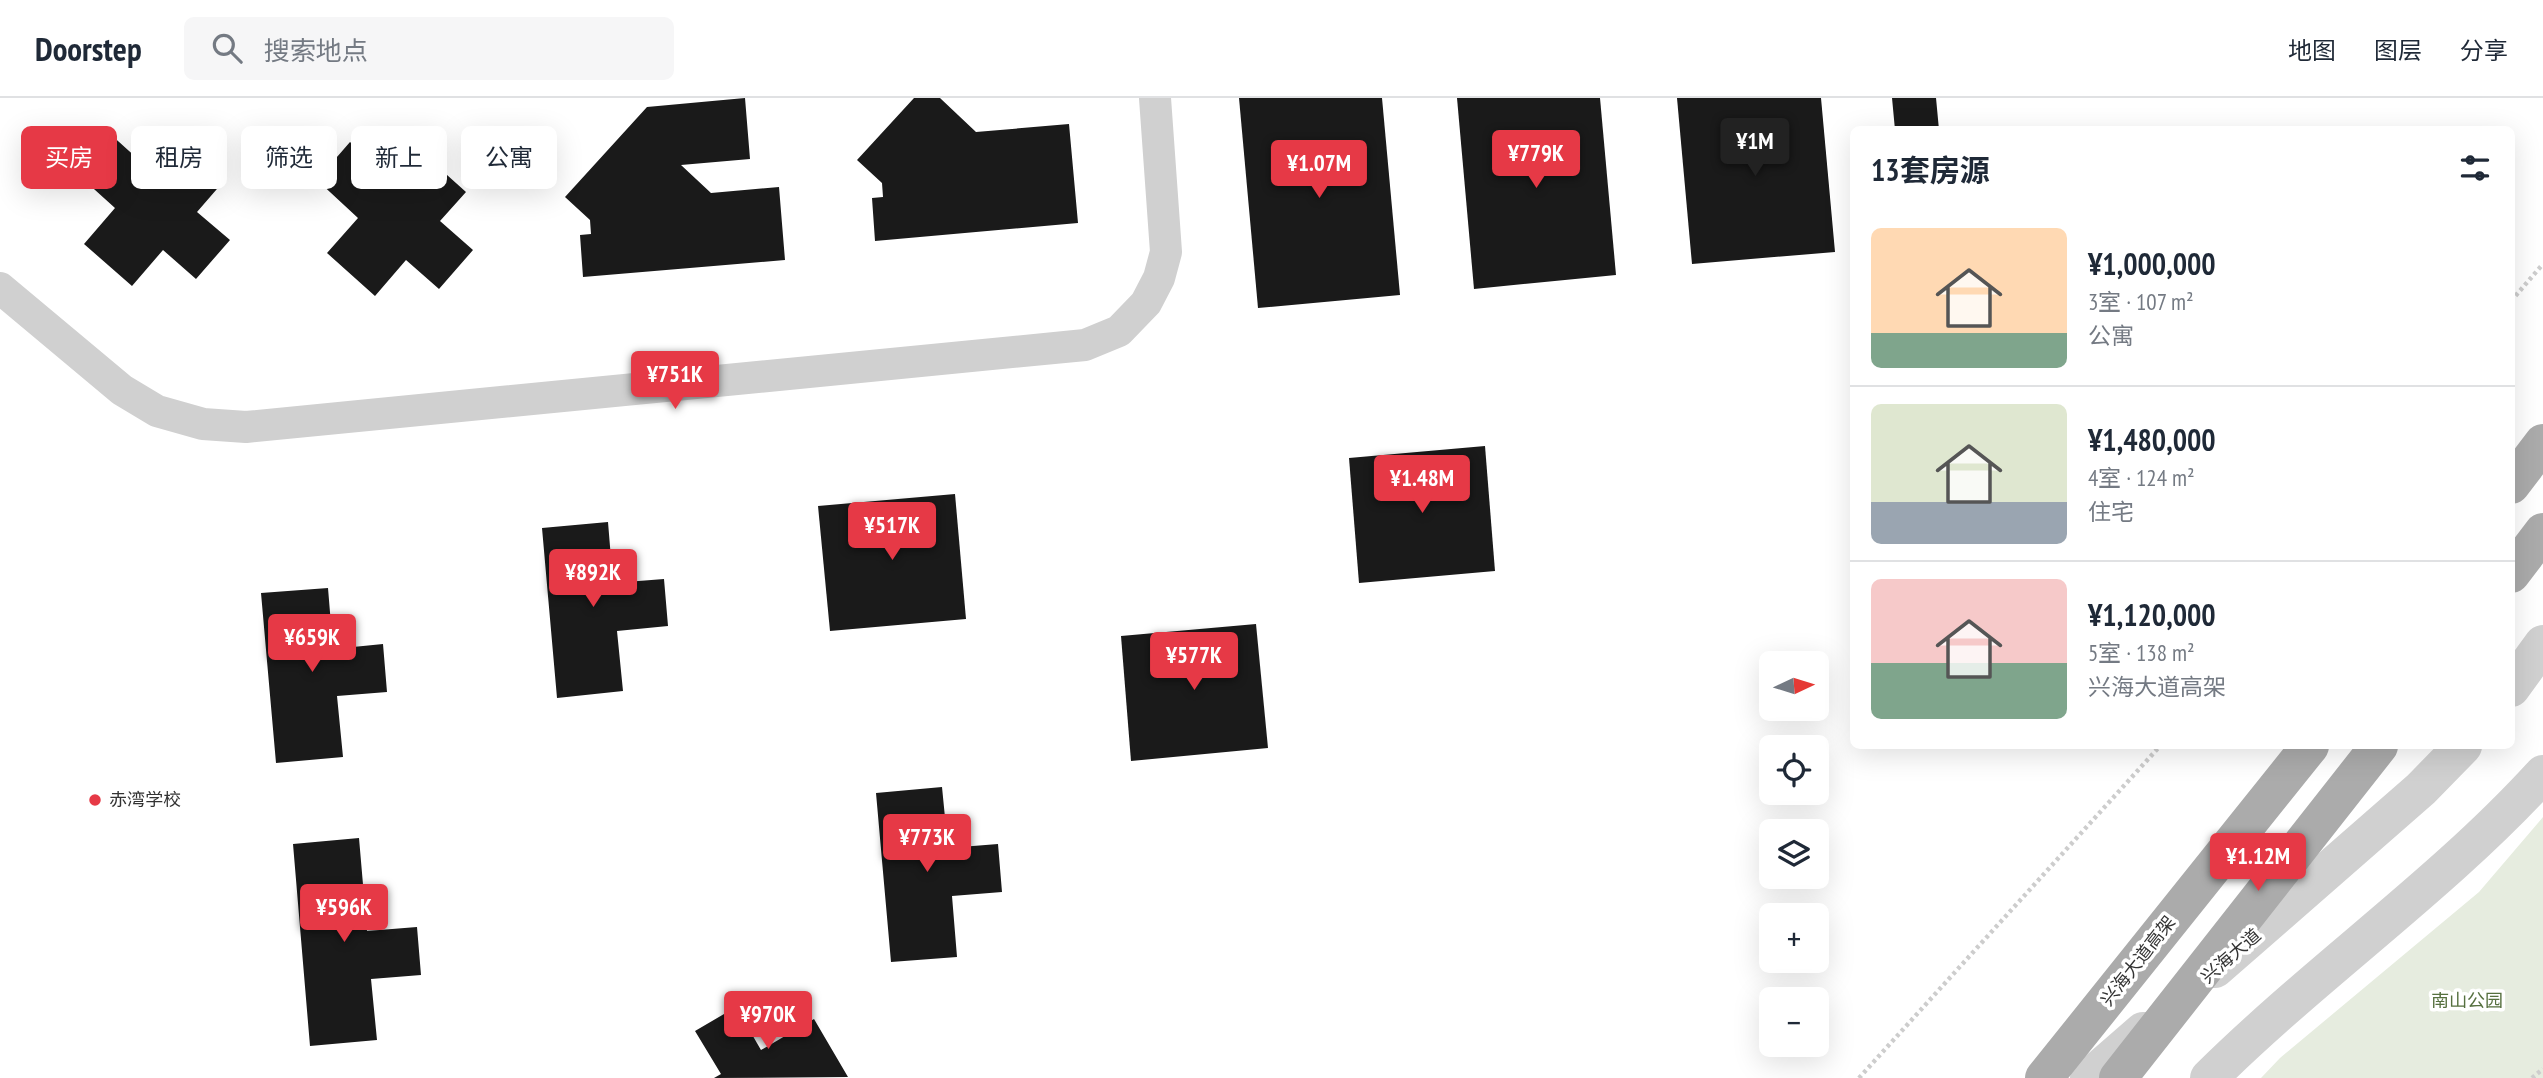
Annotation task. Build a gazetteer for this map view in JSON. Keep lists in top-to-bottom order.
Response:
{
  "streets": {
    "main road": ["兴海大道高架"],
    "street": ["兴海大道"]
  },
  "parks": ["南山公园"],
  "places": ["赤湾学校"],
  "north": "right",
  "page": {
    "header": "Doorstep",
    "search": "搜索地点",
    "nav": ["地图", "图层", "分享"],
    "price": [
      "¥1M",
      "¥779K",
      "¥1.07M",
      "¥751K",
      "¥1.48M",
      "¥517K",
      "¥892K",
      "¥659K",
      "¥577K",
      "¥773K",
      "¥1.12M",
      "¥596K",
      "¥970K"
    ],
    "chip": [
      "买房",
      "租房",
      "筛选",
      "新上",
      "公寓"
    ],
    "heading": "13套房源",
    "list": [
      {
        "name": "¥1,000,000",
        "note": "3室 · 107 m² · 公寓"
      },
      {
        "name": "¥1,480,000",
        "note": "4室 · 124 m² · 住宅"
      },
      {
        "name": "¥1,120,000",
        "note": "5室 · 138 m² · 兴海大道高架"
      }
    ],
    "map_buttons": ["+", "−"]
  }
}
